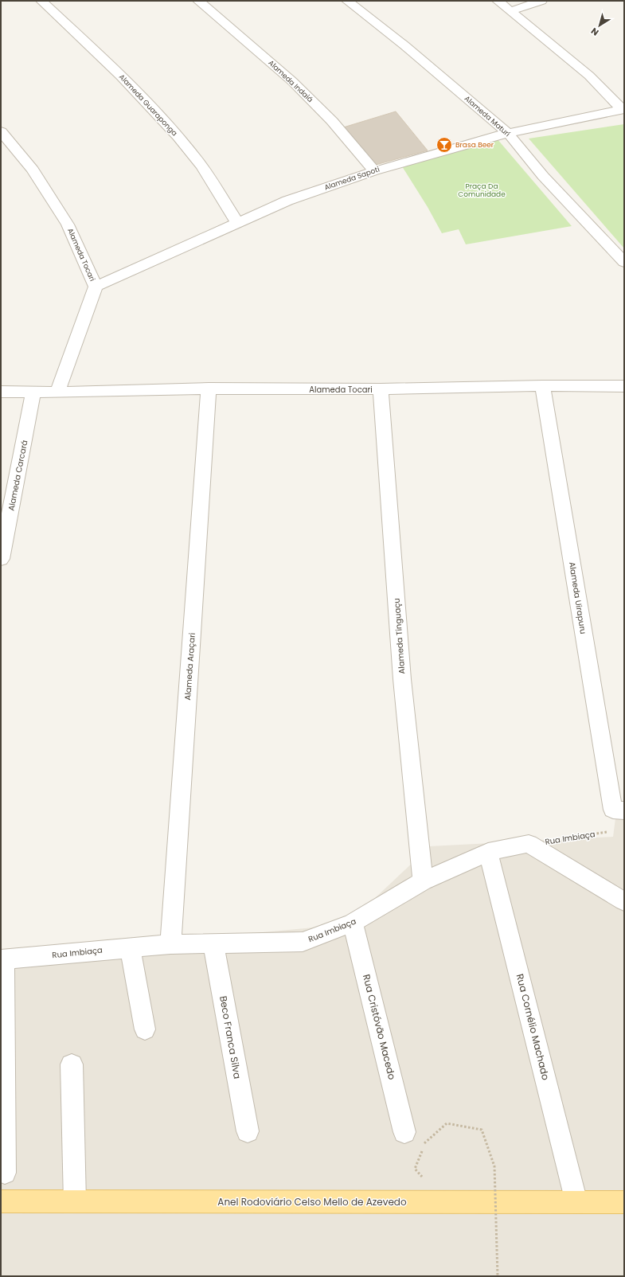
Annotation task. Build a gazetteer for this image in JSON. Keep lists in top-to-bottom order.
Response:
{
  "streets": {
    "main road": ["Anel Rodoviário Celso Mello de Azevedo"],
    "street": [
      "Alameda Indaiá",
      "Alameda Guaraponga",
      "Alameda Maturí",
      "Alameda Sapoti",
      "Alameda Tocari",
      "Alameda Carcará",
      "Alameda Uirapuru",
      "Alameda Tinguaçu",
      "Alameda Araçari",
      "Rua Imbiaça",
      "Rua Cristóvão Macedo",
      "Rua Cornélio Machado",
      "Beco Franca Silva"
    ]
  },
  "crossings": [
    ["Alameda Indaiá", "Alameda Sapoti"],
    ["Alameda Guaraponga", "Alameda Sapoti"],
    ["Alameda Maturí", "Alameda Sapoti"],
    ["Alameda Sapoti", "Alameda Tocari"],
    ["Alameda Tocari", "Alameda Carcará"],
    ["Alameda Tocari", "Alameda Uirapuru"],
    ["Alameda Tocari", "Alameda Tinguaçu"],
    ["Alameda Tocari", "Alameda Araçari"],
    ["Alameda Uirapuru", "Rua Imbiaça"],
    ["Alameda Tinguaçu", "Rua Imbiaça"],
    ["Alameda Araçari", "Rua Imbiaça"],
    ["Rua Imbiaça", "Rua Cristóvão Macedo"],
    ["Rua Imbiaça", "Rua Cornélio Machado"],
    ["Rua Imbiaça", "Beco Franca Silva"],
    ["Rua Cornélio Machado", "Anel Rodoviário Celso Mello de Azevedo"]
  ],
  "parks": ["Praça Da Comunidade"],
  "places": {
    "bar": ["Brasa Beer"]
  },
  "north": "bottom left"
}
